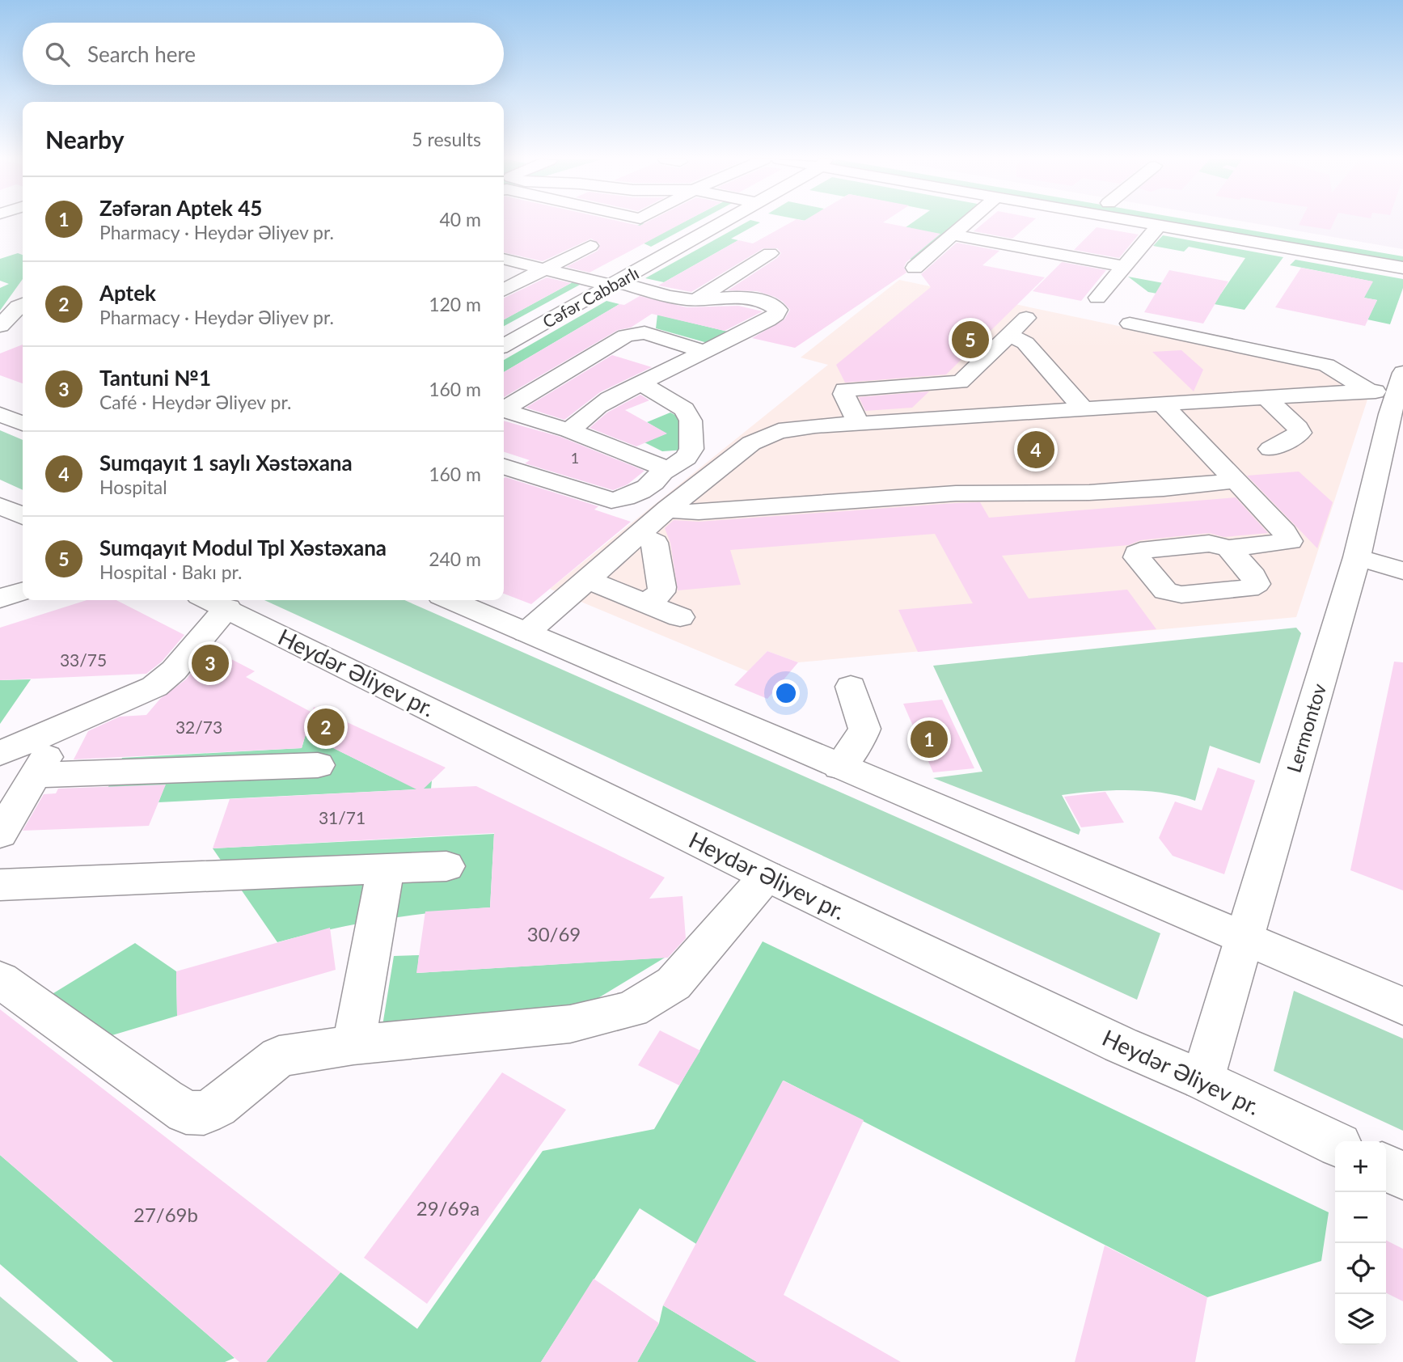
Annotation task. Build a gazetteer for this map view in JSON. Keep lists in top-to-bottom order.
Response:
{
  "streets": {
    "street": ["Cəfər Cabbarlı", "Heydər Əliyev pr.", "Lermontov"]
  },
  "crossings": [
    ["Heydər Əliyev pr.", "Lermontov"]
  ],
  "house_numbers": [
    "1",
    "33/75",
    "32/73",
    "31/71",
    "30/69",
    "29/69a",
    "27/69b"
  ],
  "page": {
    "search": "Search here",
    "heading": ["Nearby", "5 results"],
    "list": [
      {
        "mark": "1",
        "name": "Zəfəran Aptek 45",
        "note": "Pharmacy · Heydər Əliyev pr.",
        "value": "40 m"
      },
      {
        "mark": "2",
        "name": "Aptek",
        "note": "Pharmacy · Heydər Əliyev pr.",
        "value": "120 m"
      },
      {
        "mark": "3",
        "name": "Tantuni №1",
        "note": "Café · Heydər Əliyev pr.",
        "value": "160 m"
      },
      {
        "mark": "4",
        "name": "Sumqayıt 1 saylı Xəstəxana",
        "note": "Hospital",
        "value": "160 m"
      },
      {
        "mark": "5",
        "name": "Sumqayıt Modul Tpl Xəstəxana",
        "note": "Hospital · Bakı pr.",
        "value": "240 m"
      }
    ],
    "pins": [
      "5",
      "4",
      "3",
      "2",
      "1"
    ],
    "map_buttons": ["+", "−"]
  }
}
